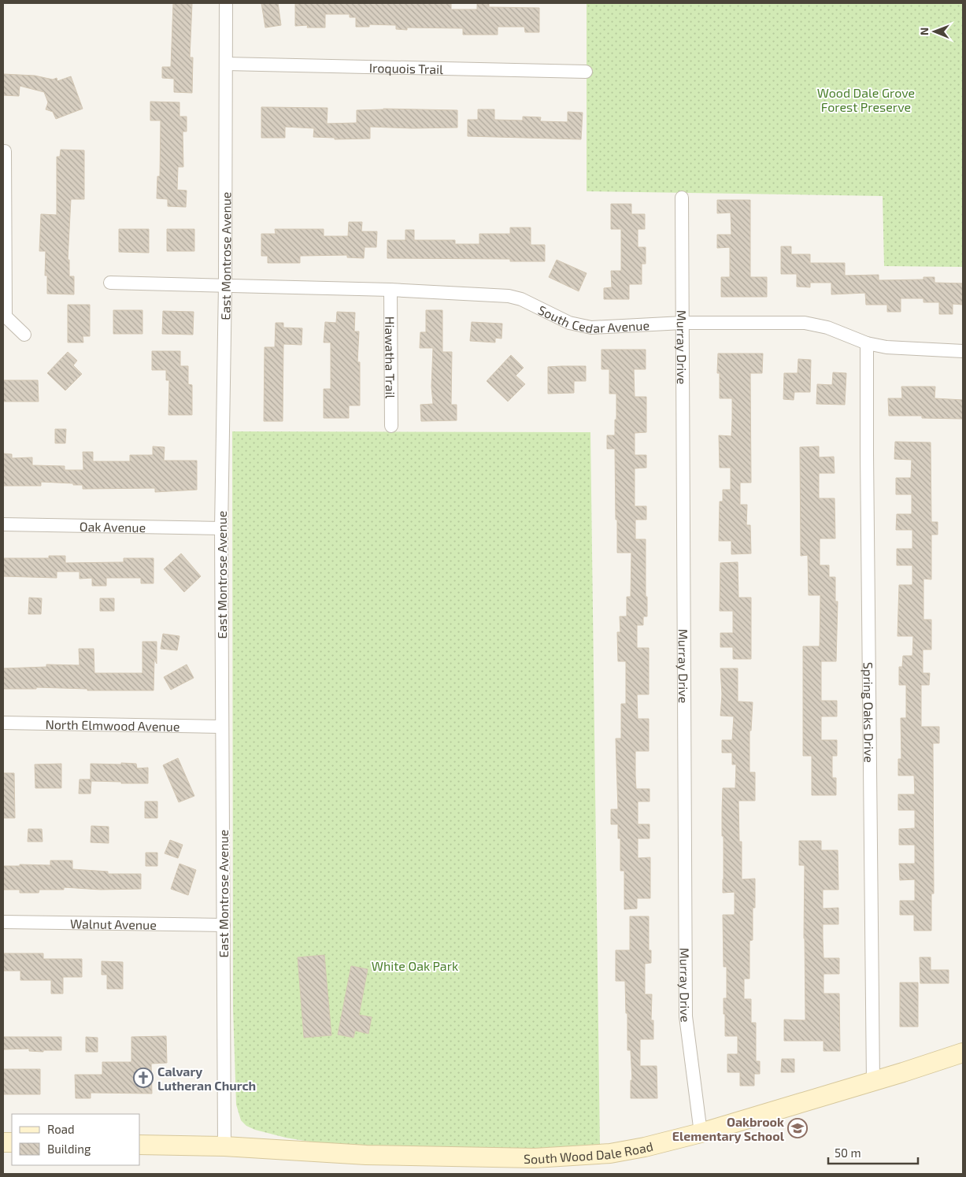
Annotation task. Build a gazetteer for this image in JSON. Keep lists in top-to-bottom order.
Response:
{
  "streets": {
    "main road": ["South Wood Dale Road"],
    "street": [
      "Iroquois Trail",
      "East Montrose Avenue",
      "South Cedar Avenue",
      "Murray Drive",
      "Hiawatha Trail",
      "Oak Avenue",
      "Spring Oaks Drive",
      "North Elmwood Avenue",
      "Walnut Avenue"
    ]
  },
  "crossings": [
    ["Iroquois Trail", "East Montrose Avenue"],
    ["East Montrose Avenue", "South Cedar Avenue"],
    ["East Montrose Avenue", "Oak Avenue"],
    ["East Montrose Avenue", "North Elmwood Avenue"],
    ["East Montrose Avenue", "Walnut Avenue"],
    ["East Montrose Avenue", "South Wood Dale Road"],
    ["South Cedar Avenue", "Murray Drive"],
    ["South Cedar Avenue", "Hiawatha Trail"],
    ["South Cedar Avenue", "Spring Oaks Drive"],
    ["Murray Drive", "South Wood Dale Road"],
    ["Spring Oaks Drive", "South Wood Dale Road"]
  ],
  "parks": ["Wood Dale Grove Forest Preserve", "White Oak Park"],
  "places": {
    "church": ["Calvary Lutheran Church"],
    "school or university": ["Oakbrook Elementary School"]
  },
  "legend": ["Road", "Building"],
  "scale_bar": "50 m",
  "north": "left"
}
